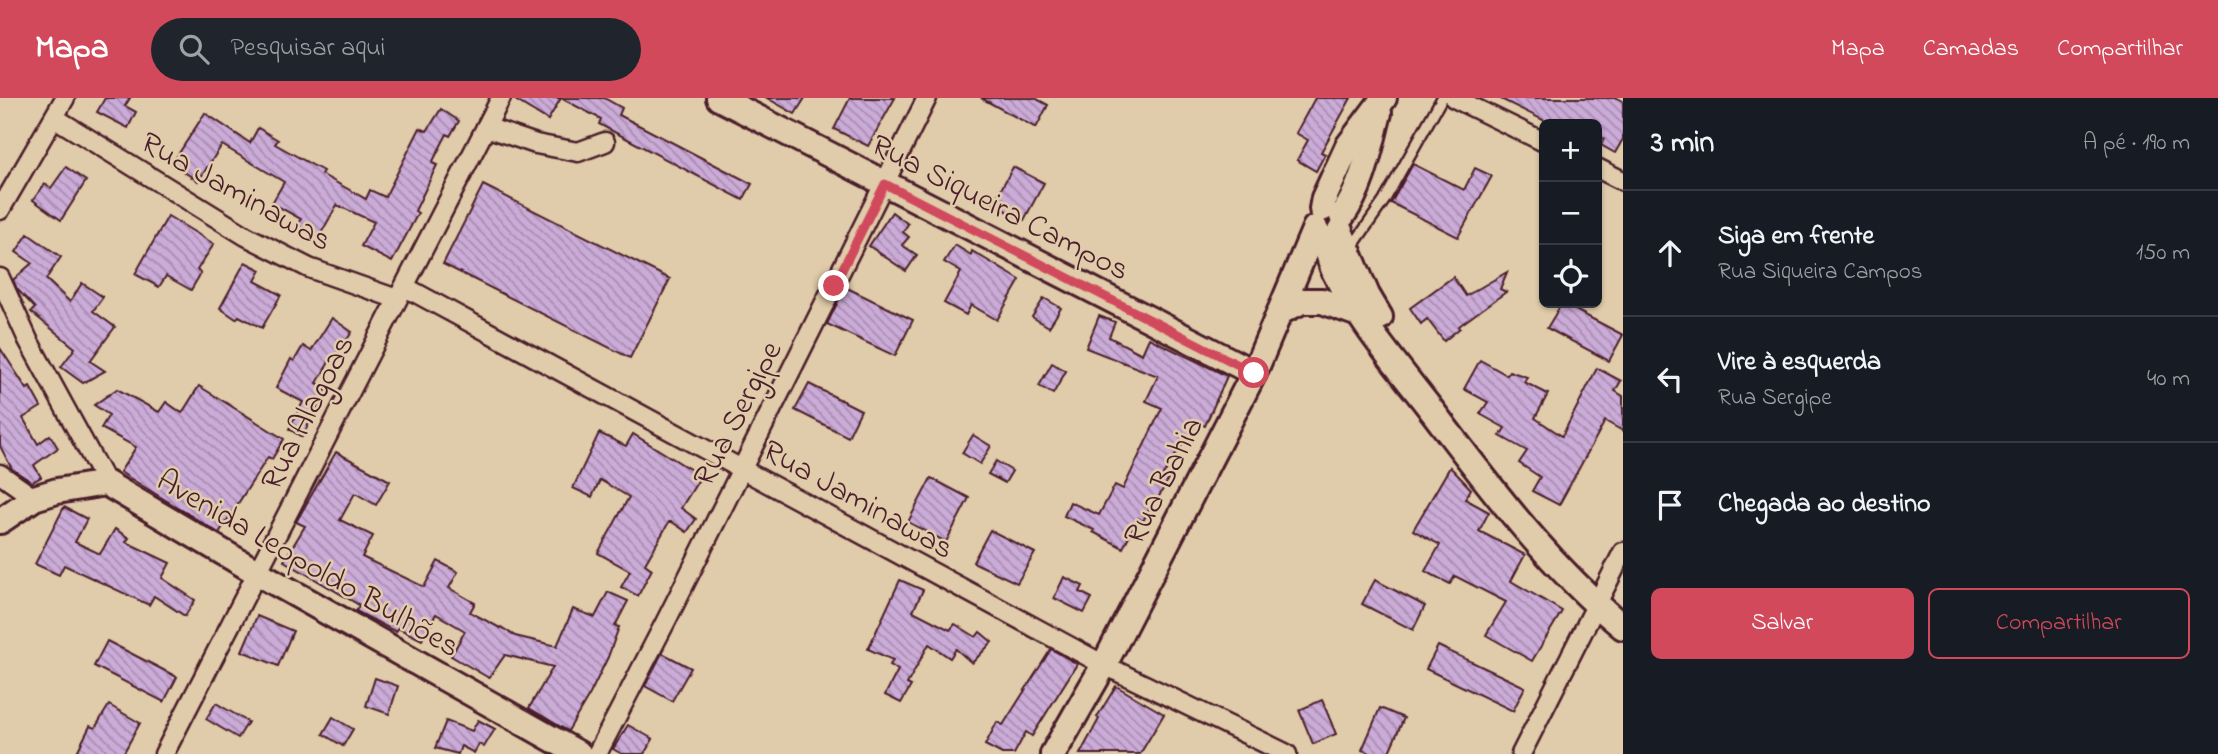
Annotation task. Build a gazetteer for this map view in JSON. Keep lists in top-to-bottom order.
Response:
{
  "streets": {
    "street": [
      "Rua Jaminawas",
      "Rua Siqueira Campos",
      "Rua Alagoas",
      "Rua Sergipe",
      "Rua Bahia",
      "Avenida Leopoldo Bulhões"
    ]
  },
  "crossings": [
    ["Rua Jaminawas", "Rua Alagoas"],
    ["Rua Jaminawas", "Rua Sergipe"],
    ["Rua Jaminawas", "Rua Bahia"],
    ["Rua Siqueira Campos", "Rua Sergipe"],
    ["Rua Siqueira Campos", "Rua Bahia"],
    ["Rua Alagoas", "Avenida Leopoldo Bulhões"]
  ],
  "page": {
    "header": "Mapa",
    "search": "Pesquisar aqui",
    "nav": ["Mapa", "Camadas", "Compartilhar"],
    "heading": ["3 min", "A pé · 190 m"],
    "map_buttons": ["+", "−"],
    "list": [
      ["Siga em frente", "Rua Siqueira Campos", "150 m"],
      ["Vire à esquerda", "Rua Sergipe", "40 m"],
      "Chegada ao destino"
    ],
    "buttons": ["Salvar", "Compartilhar"]
  }
}
